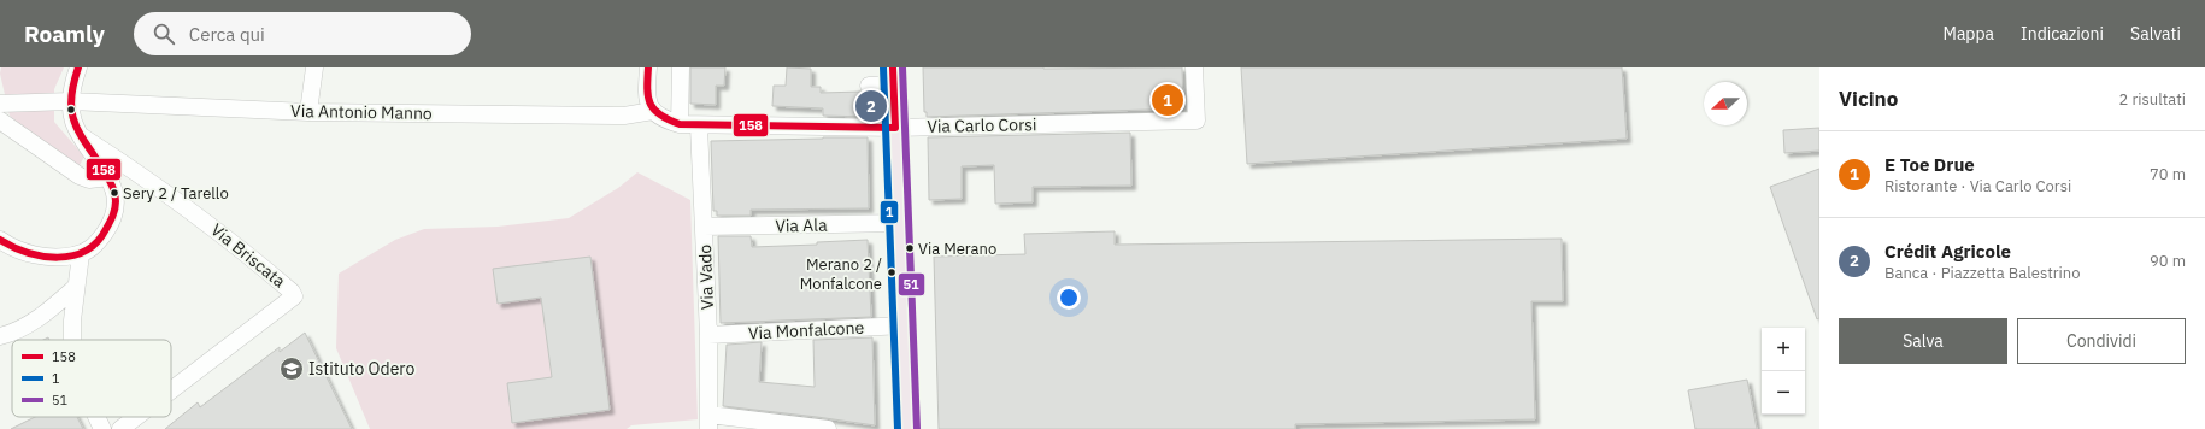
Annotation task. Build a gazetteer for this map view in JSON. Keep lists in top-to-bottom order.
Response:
{
  "streets": {
    "street": [
      "Via Antonio Manno",
      "Via Carlo Corsi",
      "Via Ala",
      "Via Briscata",
      "Via Vado",
      "Via Monfalcone"
    ]
  },
  "crossings": [
    ["Via Antonio Manno", "Via Carlo Corsi"],
    ["Via Carlo Corsi", "Via Vado"],
    ["Via Ala", "Via Vado"],
    ["Via Vado", "Via Monfalcone"]
  ],
  "places": {
    "other": ["Sery 2 / Tarello", "Via Merano", "Merano 2 / Monfalcone"],
    "school or university": ["Istituto Odero"]
  },
  "lines": ["transit line 158", "transit line 1", "transit line 51"],
  "legend": ["158", "1", "51"],
  "north": "left",
  "page": {
    "header": "Roamly",
    "search": "Cerca qui",
    "nav": ["Mappa", "Indicazioni", "Salvati"],
    "heading": ["Vicino", "2 risultati"],
    "pins": ["1", "2"],
    "list": [
      {
        "mark": "1",
        "name": "E Toe Drue",
        "note": "Ristorante · Via Carlo Corsi",
        "value": "70 m"
      },
      {
        "mark": "2",
        "name": "Crédit Agricole",
        "note": "Banca · Piazzetta Balestrino",
        "value": "90 m"
      }
    ],
    "buttons": ["Salva", "Condividi"],
    "map_buttons": ["+", "−"]
  }
}
